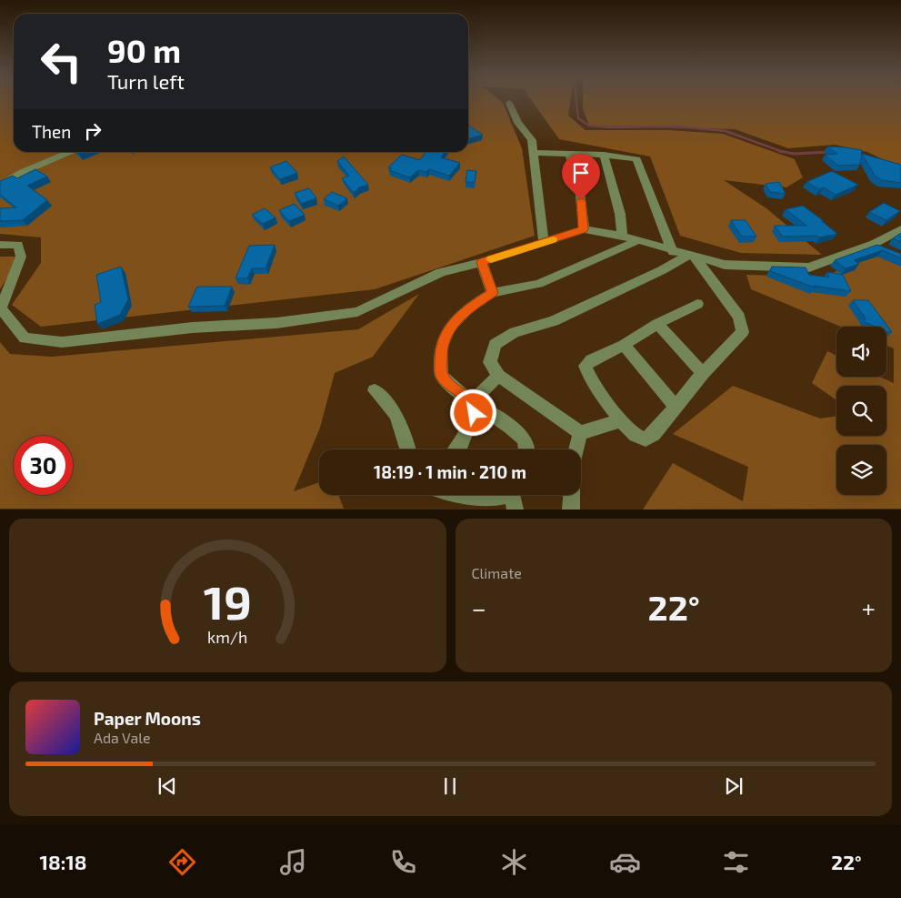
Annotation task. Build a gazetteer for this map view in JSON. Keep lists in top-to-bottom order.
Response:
{
  "page": {
    "turn": ["90 m", "Turn left"],
    "then": "Then",
    "limit": "30",
    "trip": "18:19 · 1 min · 210 m",
    "tile": "Climate",
    "heat": ["−", "22°", "+"],
    "song": ["Paper Moons", "Ada Vale"],
    "tabs": ["18:18", "22°"],
    "gauge": ["19", "km/h"]
  }
}
